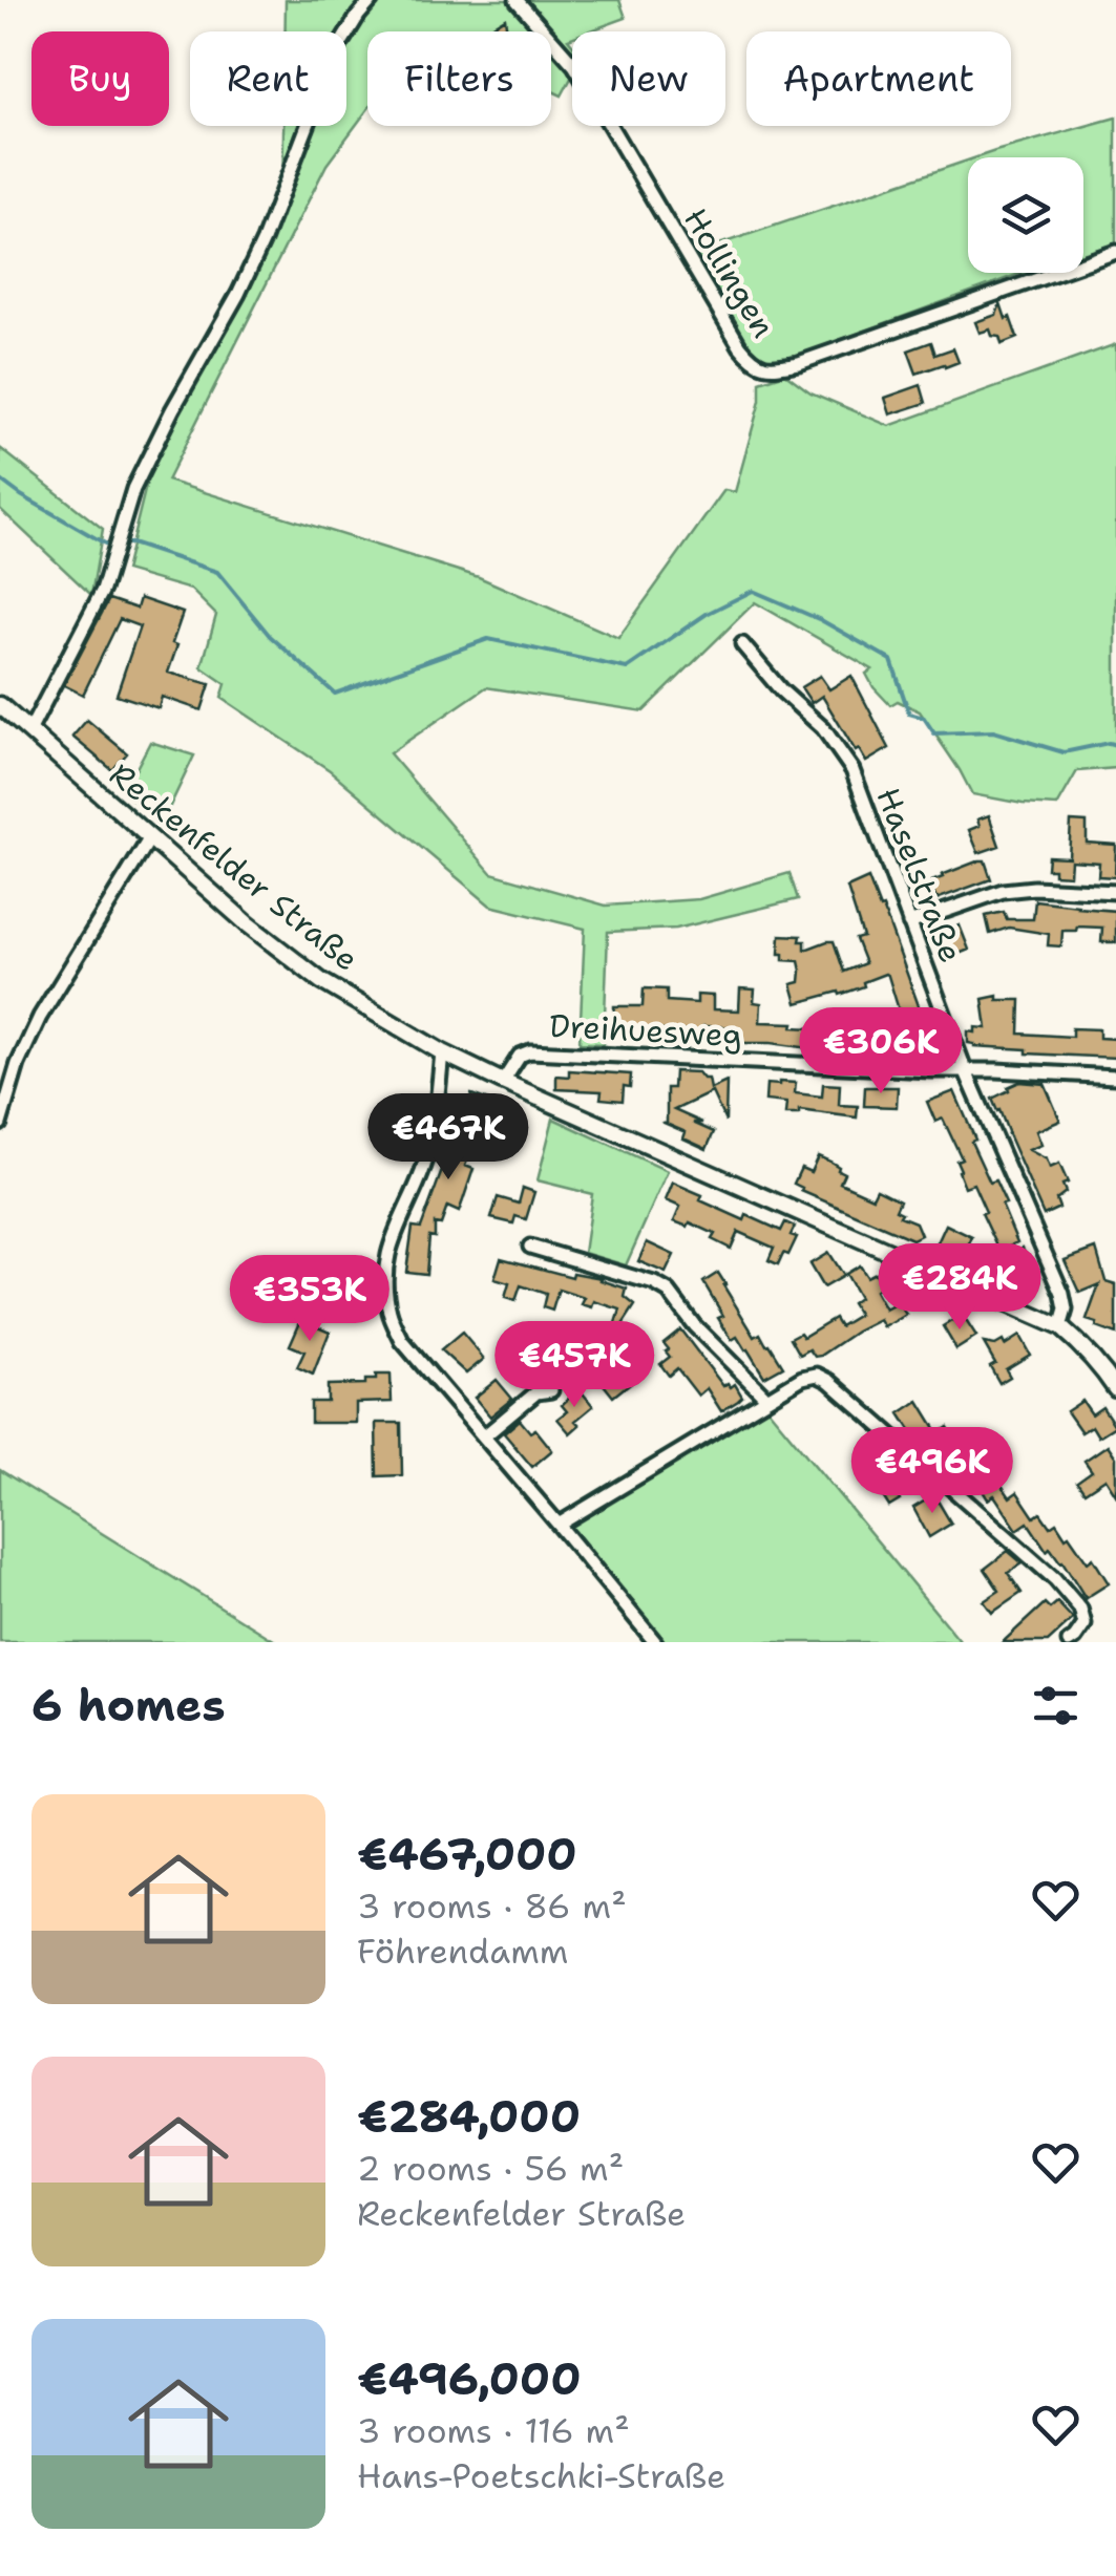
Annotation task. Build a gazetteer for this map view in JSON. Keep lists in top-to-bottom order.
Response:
{
  "streets": {
    "street": [
      "Hollingen",
      "Reckenfelder Straße",
      "Haselstraße",
      "Dreihuesweg"
    ]
  },
  "crossings": [
    ["Reckenfelder Straße", "Haselstraße"],
    ["Reckenfelder Straße", "Dreihuesweg"],
    ["Haselstraße", "Dreihuesweg"]
  ],
  "page": {
    "chip": [
      "Buy",
      "Rent",
      "Filters",
      "New",
      "Apartment"
    ],
    "price": [
      "€306K",
      "€467K",
      "€284K",
      "€353K",
      "€457K",
      "€496K"
    ],
    "heading": "6 homes",
    "list": [
      {
        "name": "€467,000",
        "note": "3 rooms · 86 m² · Föhrendamm"
      },
      {
        "name": "€284,000",
        "note": "2 rooms · 56 m² · Reckenfelder Straße"
      },
      {
        "name": "€496,000",
        "note": "3 rooms · 116 m² · Hans-Poetschki-Straße"
      }
    ]
  }
}
